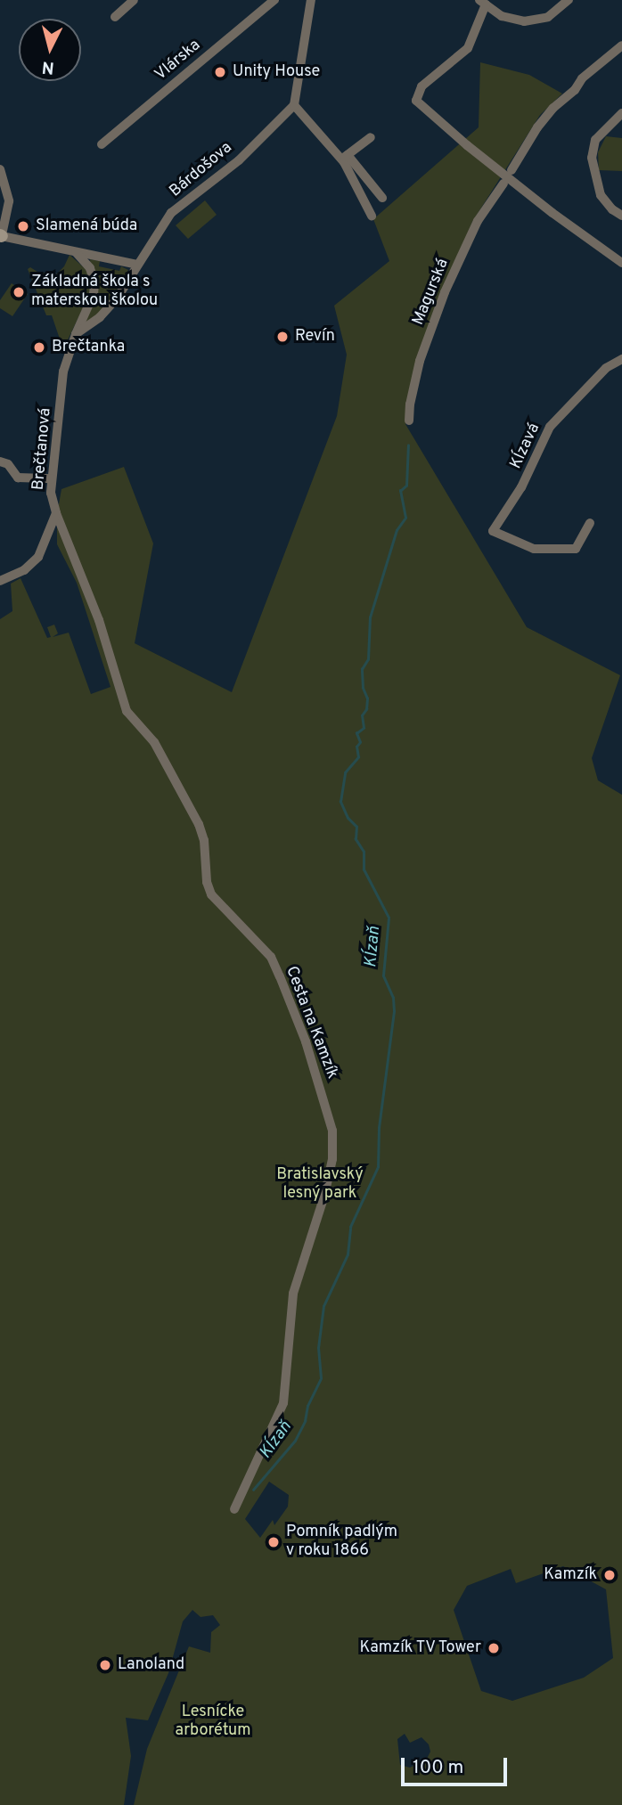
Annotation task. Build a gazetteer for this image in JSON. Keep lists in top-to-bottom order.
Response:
{
  "streets": {
    "street": [
      "Vlárska",
      "Bárdošova",
      "Magurská",
      "Kĺzavá",
      "Brečtanová",
      "Cesta na Kamzík"
    ]
  },
  "crossings": [
    ["Brečtanová", "Cesta na Kamzík"]
  ],
  "water": ["Kĺzaň"],
  "parks": ["Bratislavský lesný park", "Lesnícke arborétum"],
  "places": [
    "Unity House",
    "Slamená búda",
    "Základná škola s materskou školou",
    "Revín",
    "Brečtanka",
    "Pomník padlým v roku 1866",
    "Kamzík",
    "Kamzík TV Tower",
    "Lanoland"
  ],
  "scale_bar": "100 m",
  "north": "bottom"
}
